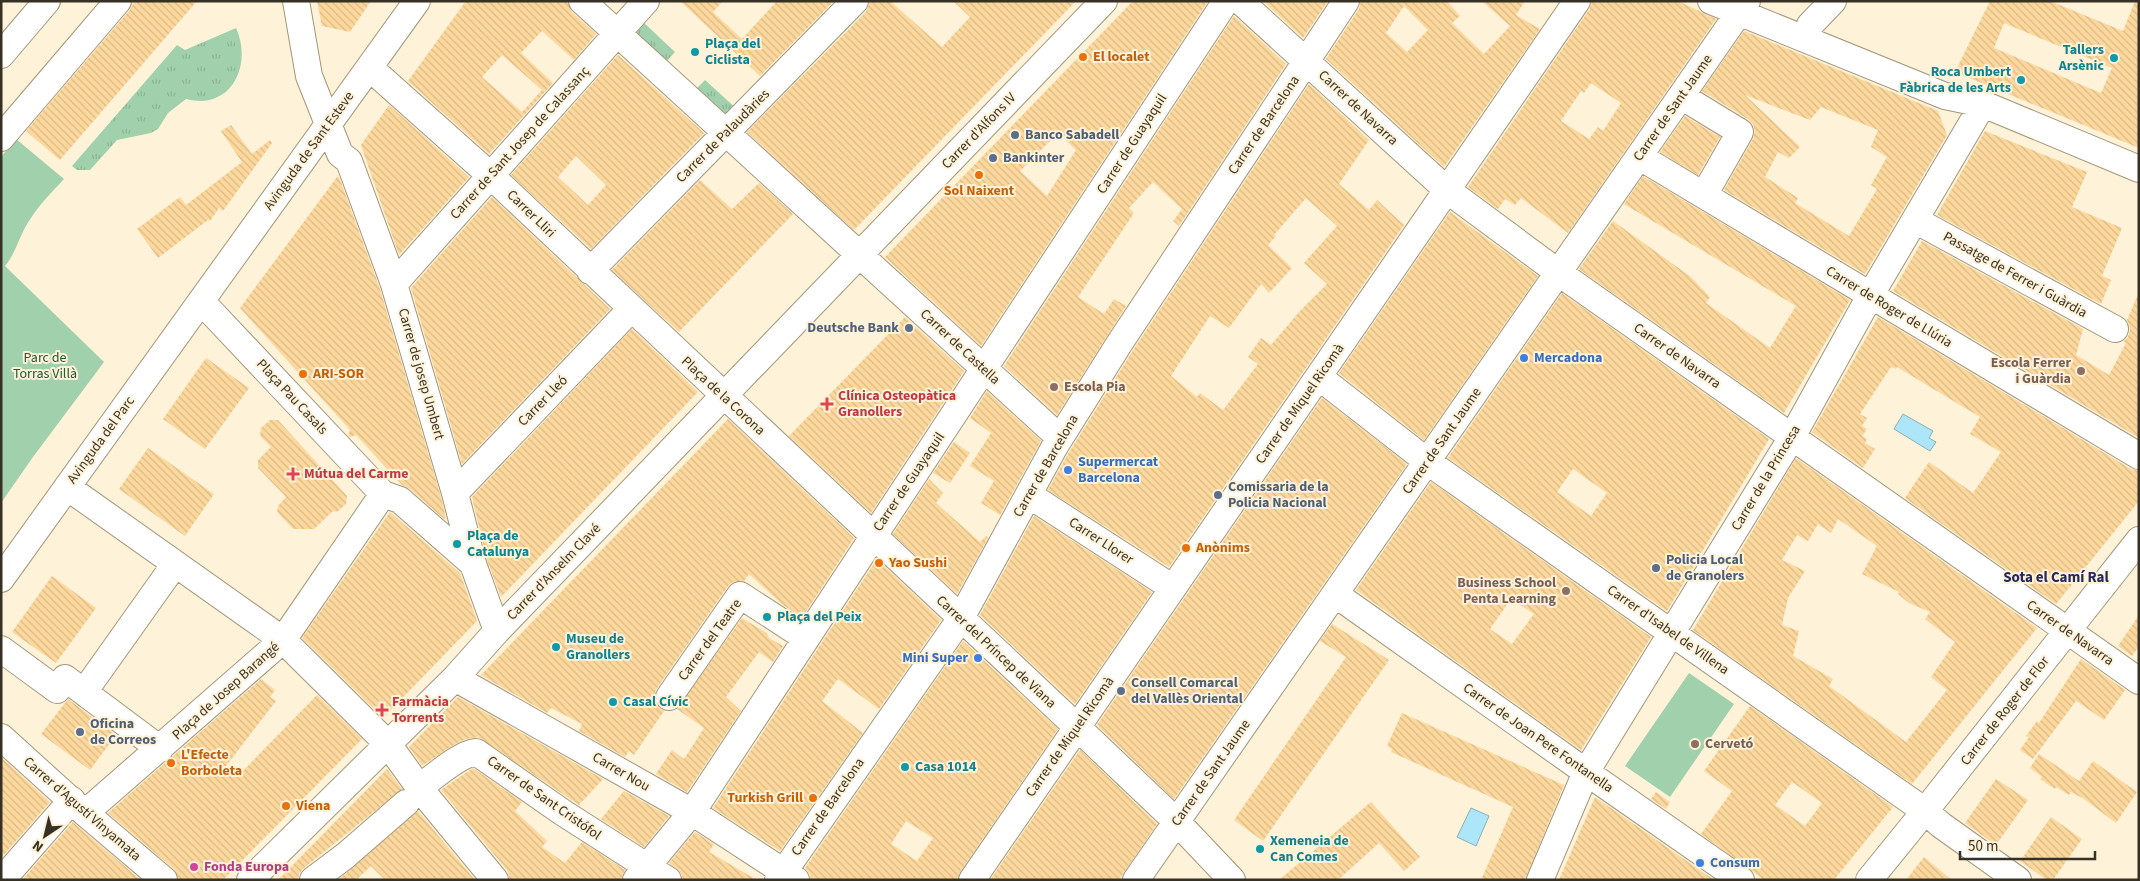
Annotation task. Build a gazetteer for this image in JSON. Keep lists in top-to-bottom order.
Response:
{
  "streets": {
    "street": [
      "Carrer de Navarra",
      "Carrer de Sant Jaume",
      "Carrer de Barcelona",
      "Carrer d'Alfons IV",
      "Carrer de Palaudàries",
      "Carrer de Sant Josep de Calassanç",
      "Carrer de Guayaquil",
      "Avinguda de Sant Esteve",
      "Carrer Lliri",
      "Passatge de Ferrer i Guàrdia",
      "Carrer de Roger de Llúria",
      "Carrer de Castella",
      "Carrer de josep Umbert",
      "Plaça de la Corona",
      "Plaça Pau Casals",
      "Carrer Lleó",
      "Carrer de Miquel Ricomà",
      "Avinguda del Parc",
      "Carrer de la Princesa",
      "Carrer Llorer",
      "Carrer d'Anselm Clavé",
      "Carrer d'Isabel de Villena",
      "Carrer del Teatre",
      "Carrer del Príncep de Viana",
      "Plaça de Josep Barangé",
      "Carrer de Roger de Flor",
      "Carrer de Joan Pere Fontanella",
      "Carrer Nou",
      "Carrer de Sant Cristófol",
      "Carrer d'Agustí Vinyamata"
    ]
  },
  "crossings": [
    ["Carrer de Navarra", "Carrer de Sant Jaume"],
    ["Carrer de Navarra", "Carrer de Barcelona"],
    ["Carrer de Navarra", "Carrer de Miquel Ricomà"],
    ["Carrer de Navarra", "Carrer de la Princesa"],
    ["Carrer de Navarra", "Carrer de Roger de Flor"],
    ["Carrer de Sant Jaume", "Carrer de Roger de Llúria"],
    ["Carrer de Sant Jaume", "Carrer d'Isabel de Villena"],
    ["Carrer de Sant Jaume", "Carrer del Príncep de Viana"],
    ["Carrer de Sant Jaume", "Carrer de Joan Pere Fontanella"],
    ["Carrer de Barcelona", "Carrer de Castella"],
    ["Carrer de Barcelona", "Carrer Llorer"],
    ["Carrer de Barcelona", "Carrer del Príncep de Viana"],
    ["Carrer de Barcelona", "Carrer Nou"],
    ["Carrer d'Alfons IV", "Carrer de Castella"],
    ["Carrer d'Alfons IV", "Carrer d'Anselm Clavé"],
    ["Carrer de Palaudàries", "Carrer Lliri"],
    ["Carrer de Palaudàries", "Carrer de Castella"],
    ["Carrer de Sant Josep de Calassanç", "Carrer Lliri"],
    ["Carrer de Sant Josep de Calassanç", "Carrer de Castella"],
    ["Carrer de Sant Josep de Calassanç", "Carrer de josep Umbert"],
    ["Carrer de Guayaquil", "Carrer de Castella"],
    ["Carrer de Guayaquil", "Carrer del Teatre"],
    ["Carrer de Guayaquil", "Carrer del Príncep de Viana"],
    ["Carrer de Guayaquil", "Carrer Nou"],
    ["Carrer de Guayaquil", "Carrer de Sant Cristófol"],
    ["Avinguda de Sant Esteve", "Carrer Lliri"],
    ["Avinguda de Sant Esteve", "Carrer de josep Umbert"],
    ["Avinguda de Sant Esteve", "Plaça Pau Casals"],
    ["Avinguda de Sant Esteve", "Avinguda del Parc"],
    ["Carrer Lliri", "Plaça de la Corona"],
    ["Carrer Lliri", "Carrer Lleó"],
    ["Passatge de Ferrer i Guàrdia", "Carrer de la Princesa"],
    ["Carrer de Roger de Llúria", "Carrer de la Princesa"],
    ["Carrer de Castella", "Carrer d'Anselm Clavé"],
    ["Carrer de josep Umbert", "Carrer Lleó"],
    ["Carrer de josep Umbert", "Carrer d'Anselm Clavé"],
    ["Plaça de la Corona", "Carrer d'Anselm Clavé"],
    ["Plaça de la Corona", "Carrer del Príncep de Viana"],
    ["Plaça Pau Casals", "Avinguda del Parc"],
    ["Carrer de Miquel Ricomà", "Carrer Llorer"],
    ["Carrer de Miquel Ricomà", "Carrer d'Isabel de Villena"],
    ["Carrer de Miquel Ricomà", "Carrer del Príncep de Viana"],
    ["Avinguda del Parc", "Plaça de Josep Barangé"],
    ["Carrer de la Princesa", "Carrer d'Isabel de Villena"],
    ["Carrer de la Princesa", "Carrer de Joan Pere Fontanella"],
    ["Carrer d'Anselm Clavé", "Carrer Nou"],
    ["Carrer d'Isabel de Villena", "Carrer de Roger de Flor"],
    ["Plaça de Josep Barangé", "Carrer d'Agustí Vinyamata"]
  ],
  "districts": ["Sota el Camí Ral"],
  "parks": ["Parc de Torras Villà"],
  "places": {
    "other": [
      "Plaça del Ciclista",
      "El localet",
      "Tallers Arsènic",
      "Roca Umbert Fàbrica de les Arts",
      "Banco Sabadell",
      "Bankinter",
      "Sol Naixent",
      "Deutsche Bank",
      "Mercadona",
      "Escola Ferrer i Guàrdia",
      "ARI-SOR",
      "Escola Pia",
      "Supermercat Barcelona",
      "Comissaria de la Policia Nacional",
      "Plaça de Catalunya",
      "Anònims",
      "Yao Sushi",
      "Policia Local de Granolers",
      "Business School Penta Learning",
      "Plaça del Peix",
      "Museu de Granollers",
      "Mini Super",
      "Consell Comarcal del Vallès Oriental",
      "Casal Cívic",
      "Oficina de Correos",
      "Cervetó",
      "L'Efecte Borboleta",
      "Casa 1014",
      "Turkish Grill",
      "Viena",
      "Xemeneia de Can Comes",
      "Consum",
      "Fonda Europa"
    ],
    "health": ["Clínica Osteopàtica Granollers", "Mútua del Carme", "Farmàcia Torrents"]
  },
  "scale_bar": "50 m",
  "north": "bottom left"
}
